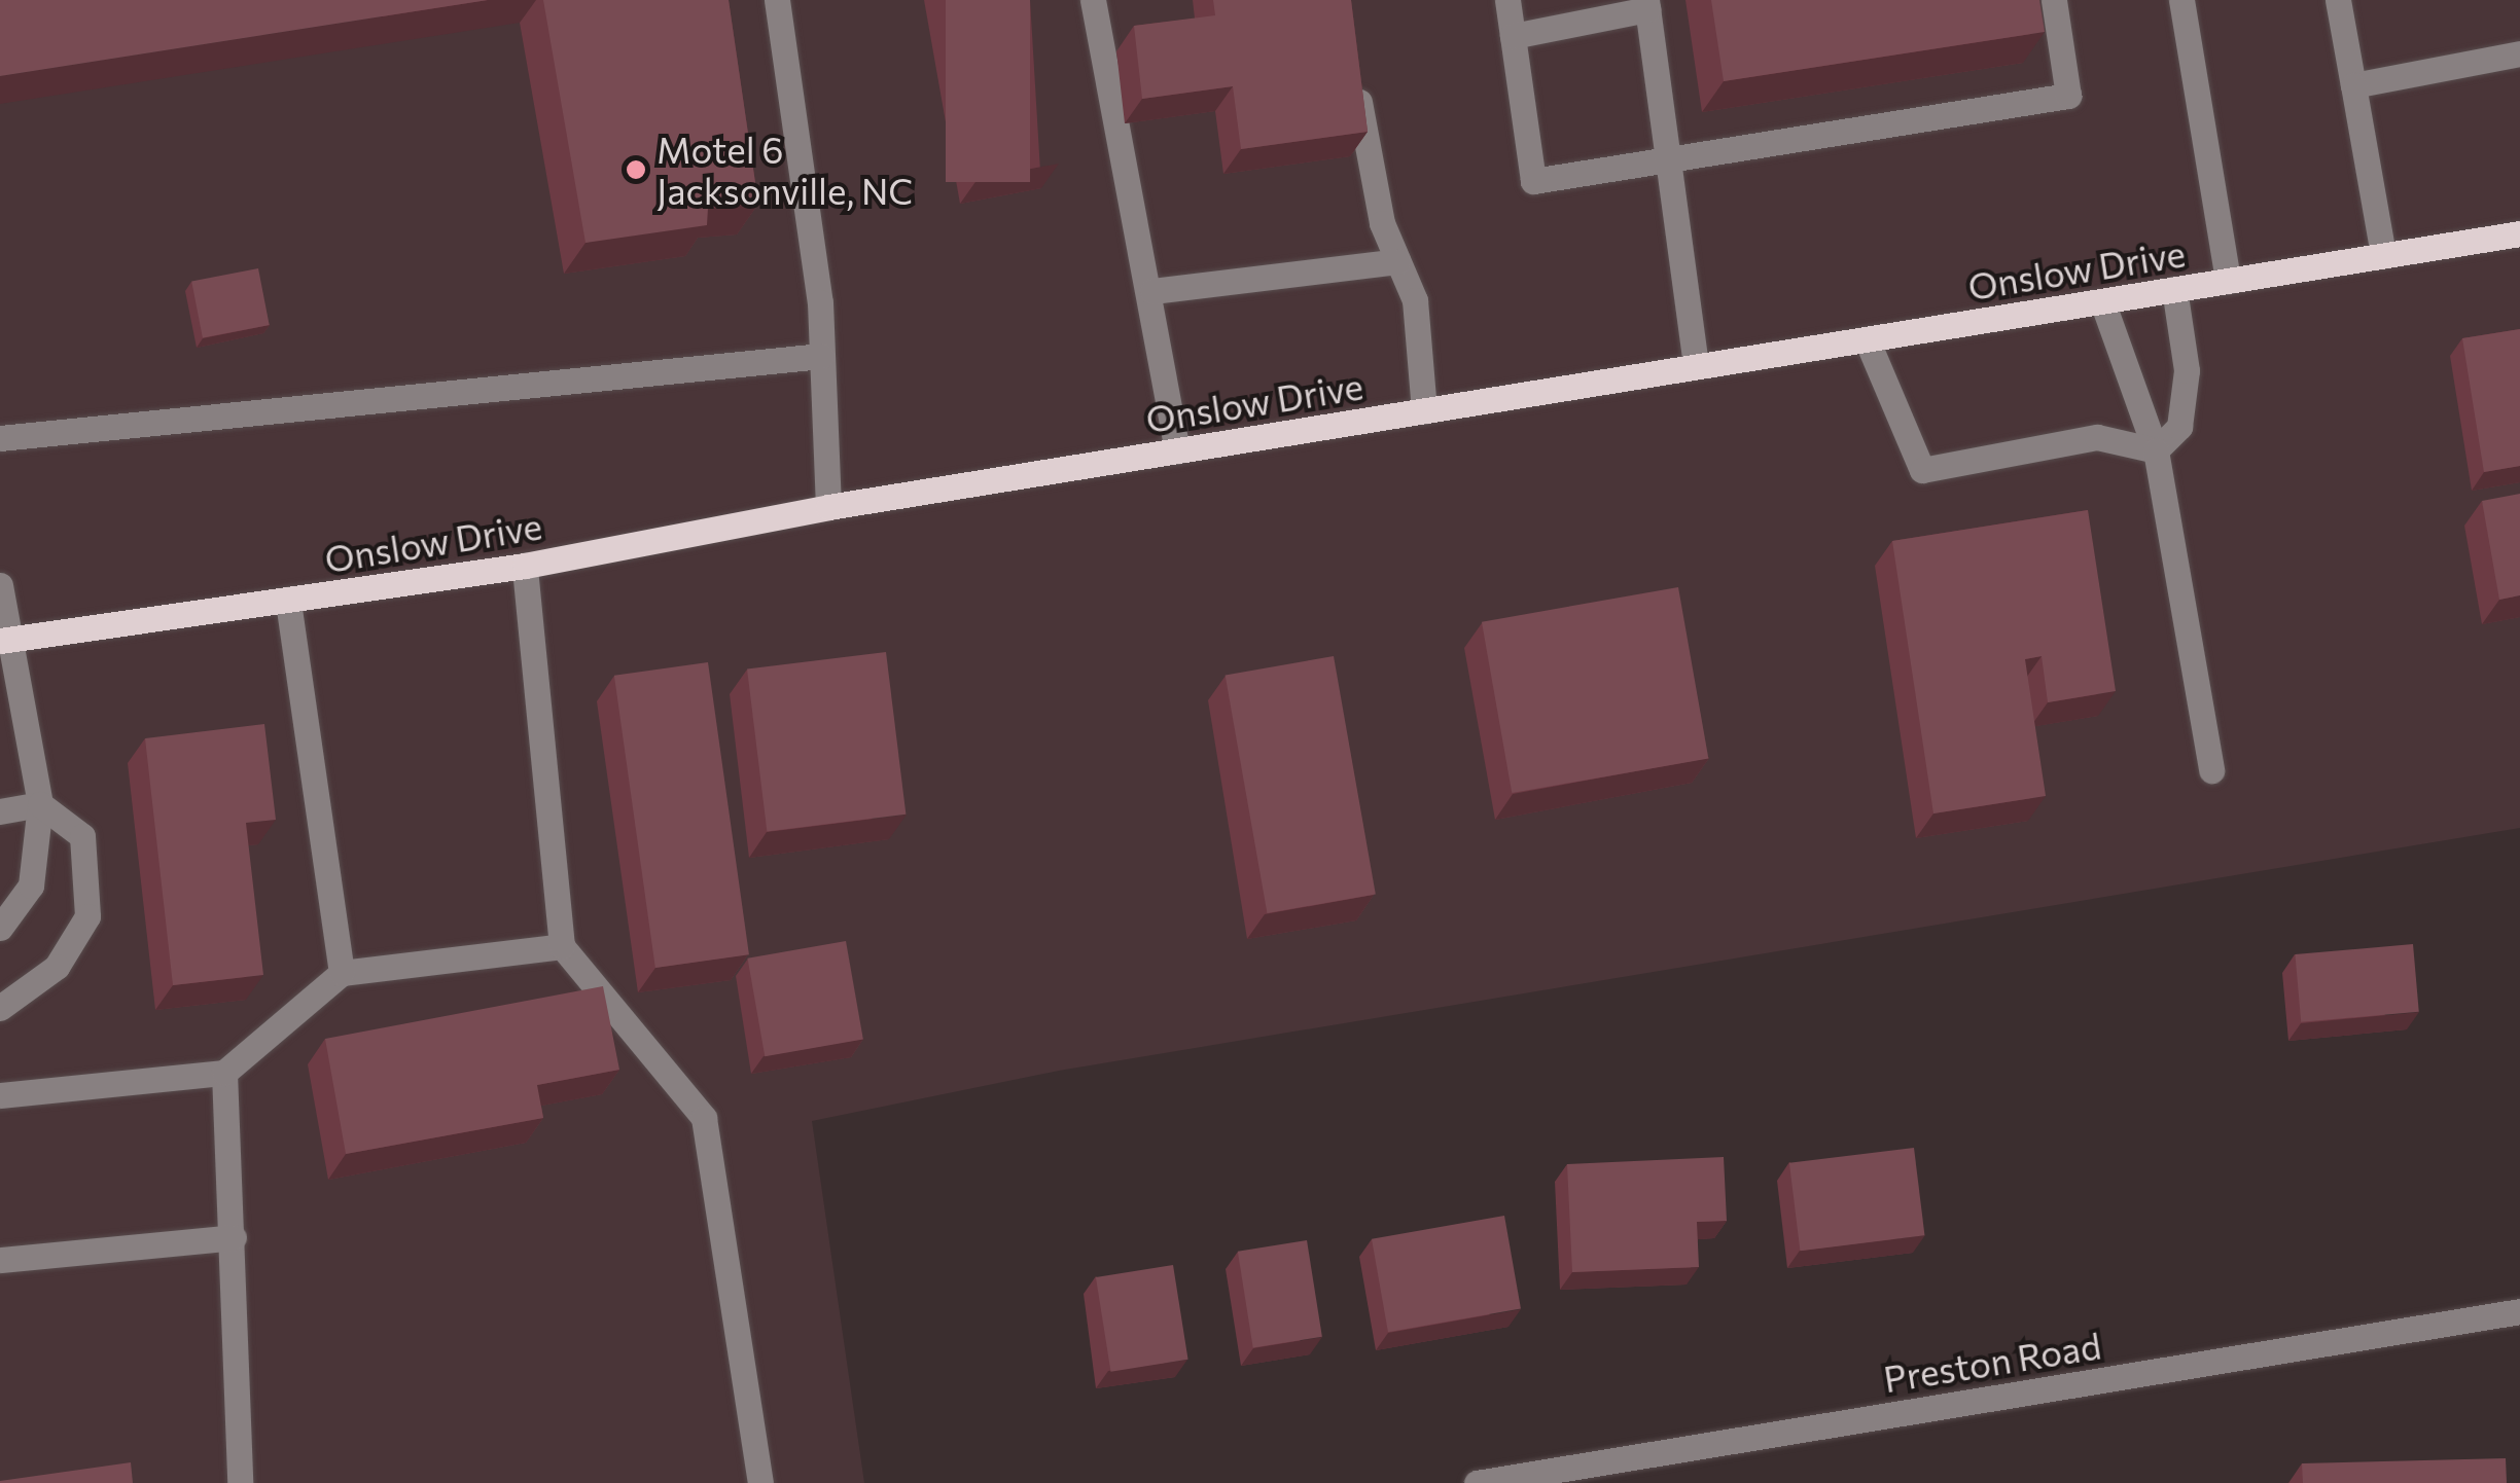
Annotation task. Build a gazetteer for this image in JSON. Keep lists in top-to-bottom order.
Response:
{
  "streets": {
    "main road": ["Onslow Drive"],
    "street": ["Preston Road"]
  },
  "places": ["Motel 6 Jacksonville, NC"]
}
